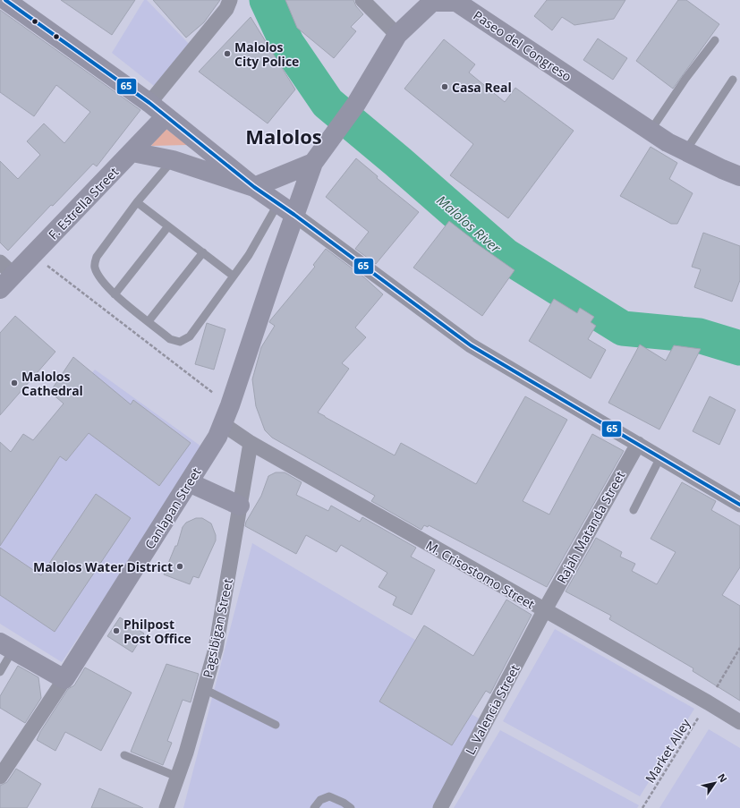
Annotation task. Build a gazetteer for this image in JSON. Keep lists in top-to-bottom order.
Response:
{
  "streets": {
    "main road": ["Paseo del Congreso", "F. Estrella Street", "Canlapan Street"],
    "street": [
      "Rajah Matanda Street",
      "M. Crisostomo Street",
      "Pagsibigan Street",
      "L. Valencia Street"
    ],
    "path": ["Market Alley"]
  },
  "crossings": [
    ["Paseo del Congreso", "Canlapan Street"],
    ["Canlapan Street", "M. Crisostomo Street"],
    ["Rajah Matanda Street", "M. Crisostomo Street"],
    ["Rajah Matanda Street", "L. Valencia Street"],
    ["M. Crisostomo Street", "Pagsibigan Street"],
    ["M. Crisostomo Street", "L. Valencia Street"],
    ["M. Crisostomo Street", "Market Alley"]
  ],
  "districts": ["Malolos"],
  "water": ["Malolos River"],
  "places": [
    "Malolos City Police",
    "Casa Real",
    "Malolos Cathedral",
    "Malolos Water District",
    "Philpost Post Office"
  ],
  "lines": ["transit line 65"],
  "north": "top right"
}
